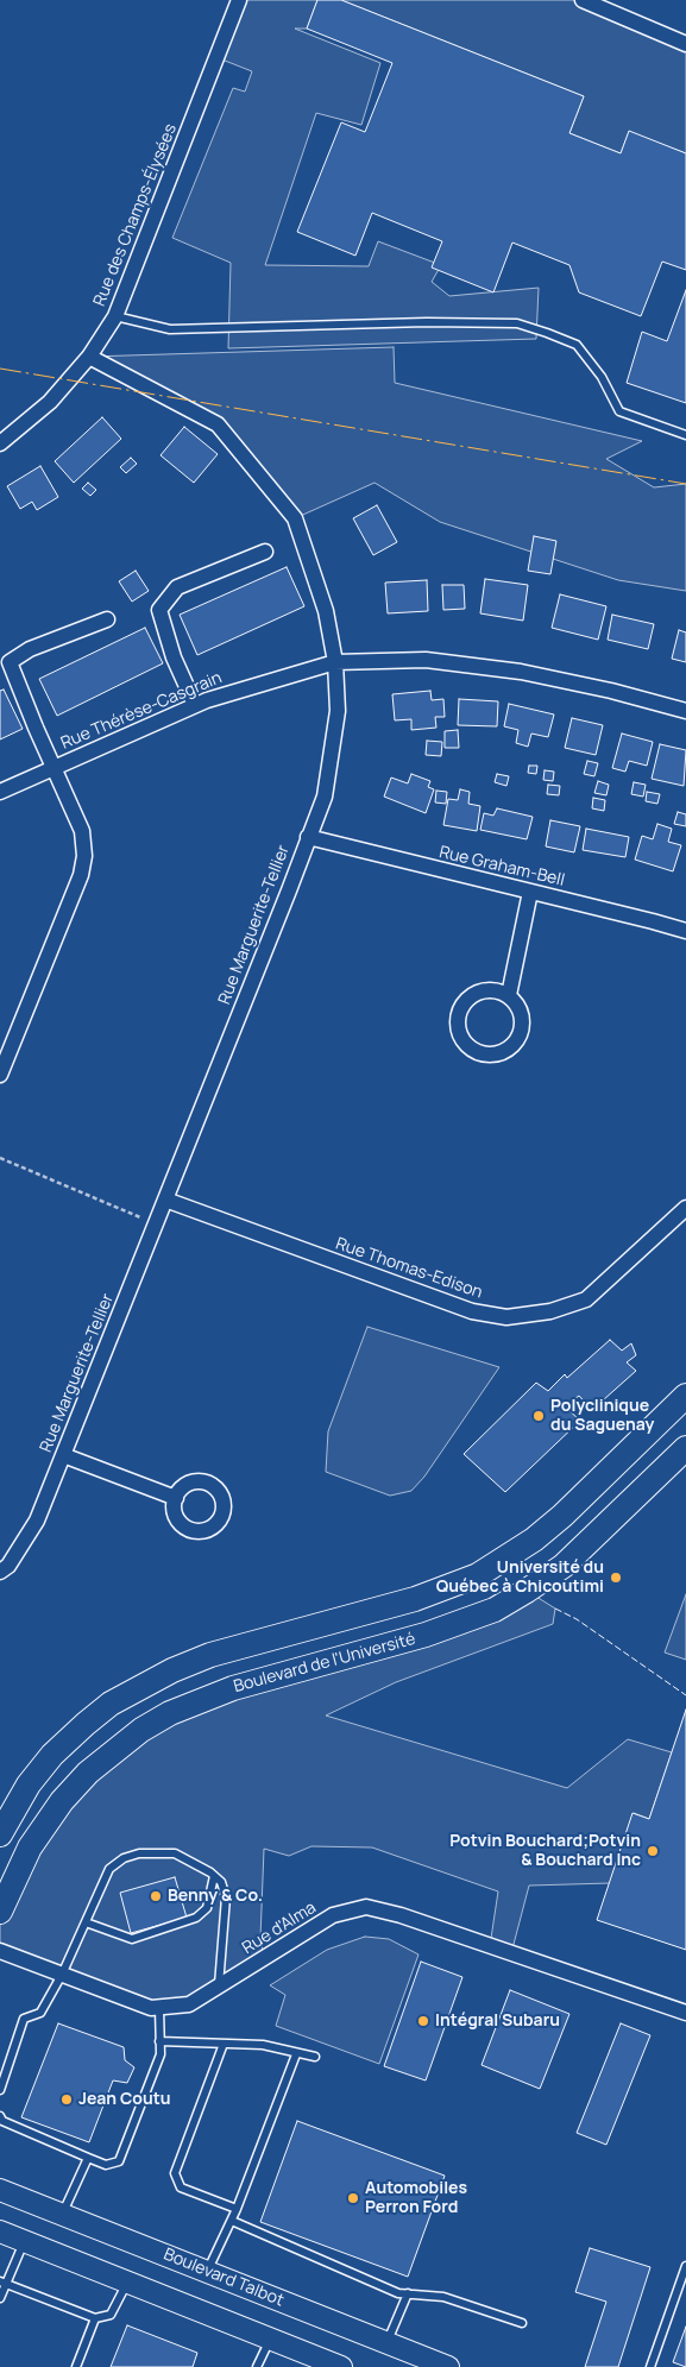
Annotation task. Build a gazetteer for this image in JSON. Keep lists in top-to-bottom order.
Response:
{
  "streets": {
    "main road": ["Boulevard de l'Université", "Boulevard Talbot"],
    "street": [
      "Rue des Champs-Élysées",
      "Rue Thérèse-Casgrain",
      "Rue Graham-Bell",
      "Rue Marguerite-Tellier",
      "Rue Thomas-Edison",
      "Rue d'Alma"
    ]
  },
  "crossings": [
    ["Rue des Champs-Élysées", "Rue Marguerite-Tellier"],
    ["Rue Thérèse-Casgrain", "Rue Marguerite-Tellier"],
    ["Rue Graham-Bell", "Rue Marguerite-Tellier"],
    ["Rue Marguerite-Tellier", "Rue Thomas-Edison"]
  ],
  "places": [
    "Polyclinique du Saguenay",
    "Université du Québec à Chicoutimi",
    "Potvin Bouchard;Potvin & Bouchard Inc",
    "Benny & Co.",
    "Intégral Subaru",
    "Jean Coutu",
    "Automobiles Perron Ford"
  ]
}
